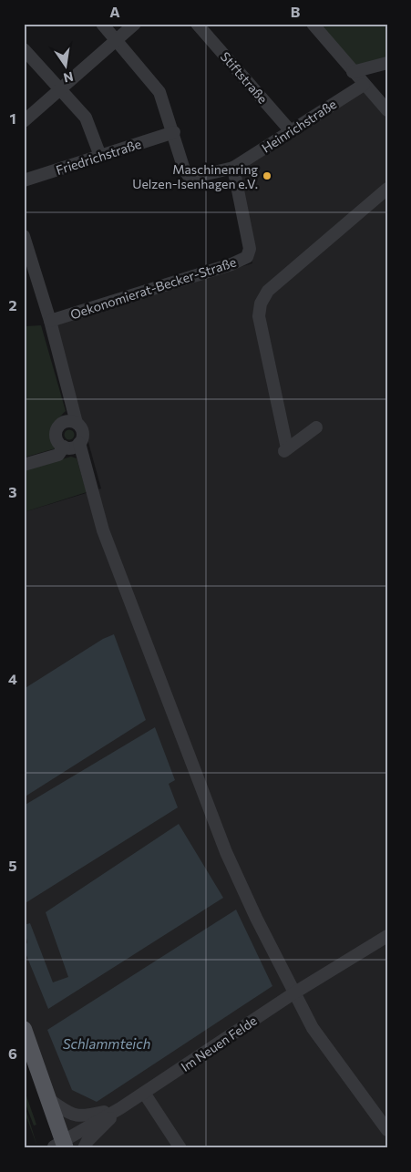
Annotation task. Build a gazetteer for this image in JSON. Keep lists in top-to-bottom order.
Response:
{
  "streets": {
    "street": [
      "Stiftstraße",
      "Heinrichstraße",
      "Friedrichstraße",
      "Oekonomierat-Becker-Straße",
      "Im Neuen Felde"
    ]
  },
  "crossings": [
    ["Stiftstraße", "Heinrichstraße"],
    ["Heinrichstraße", "Friedrichstraße"],
    ["Heinrichstraße", "Oekonomierat-Becker-Straße"]
  ],
  "water": ["Schlammteich"],
  "places": ["Maschinenring Uelzen-Isenhagen e.V."],
  "north": "bottom",
  "grid": {
    "columns": ["A", "B"],
    "rows": [
      "1",
      "2",
      "3",
      "4",
      "5",
      "6"
    ]
  }
}
